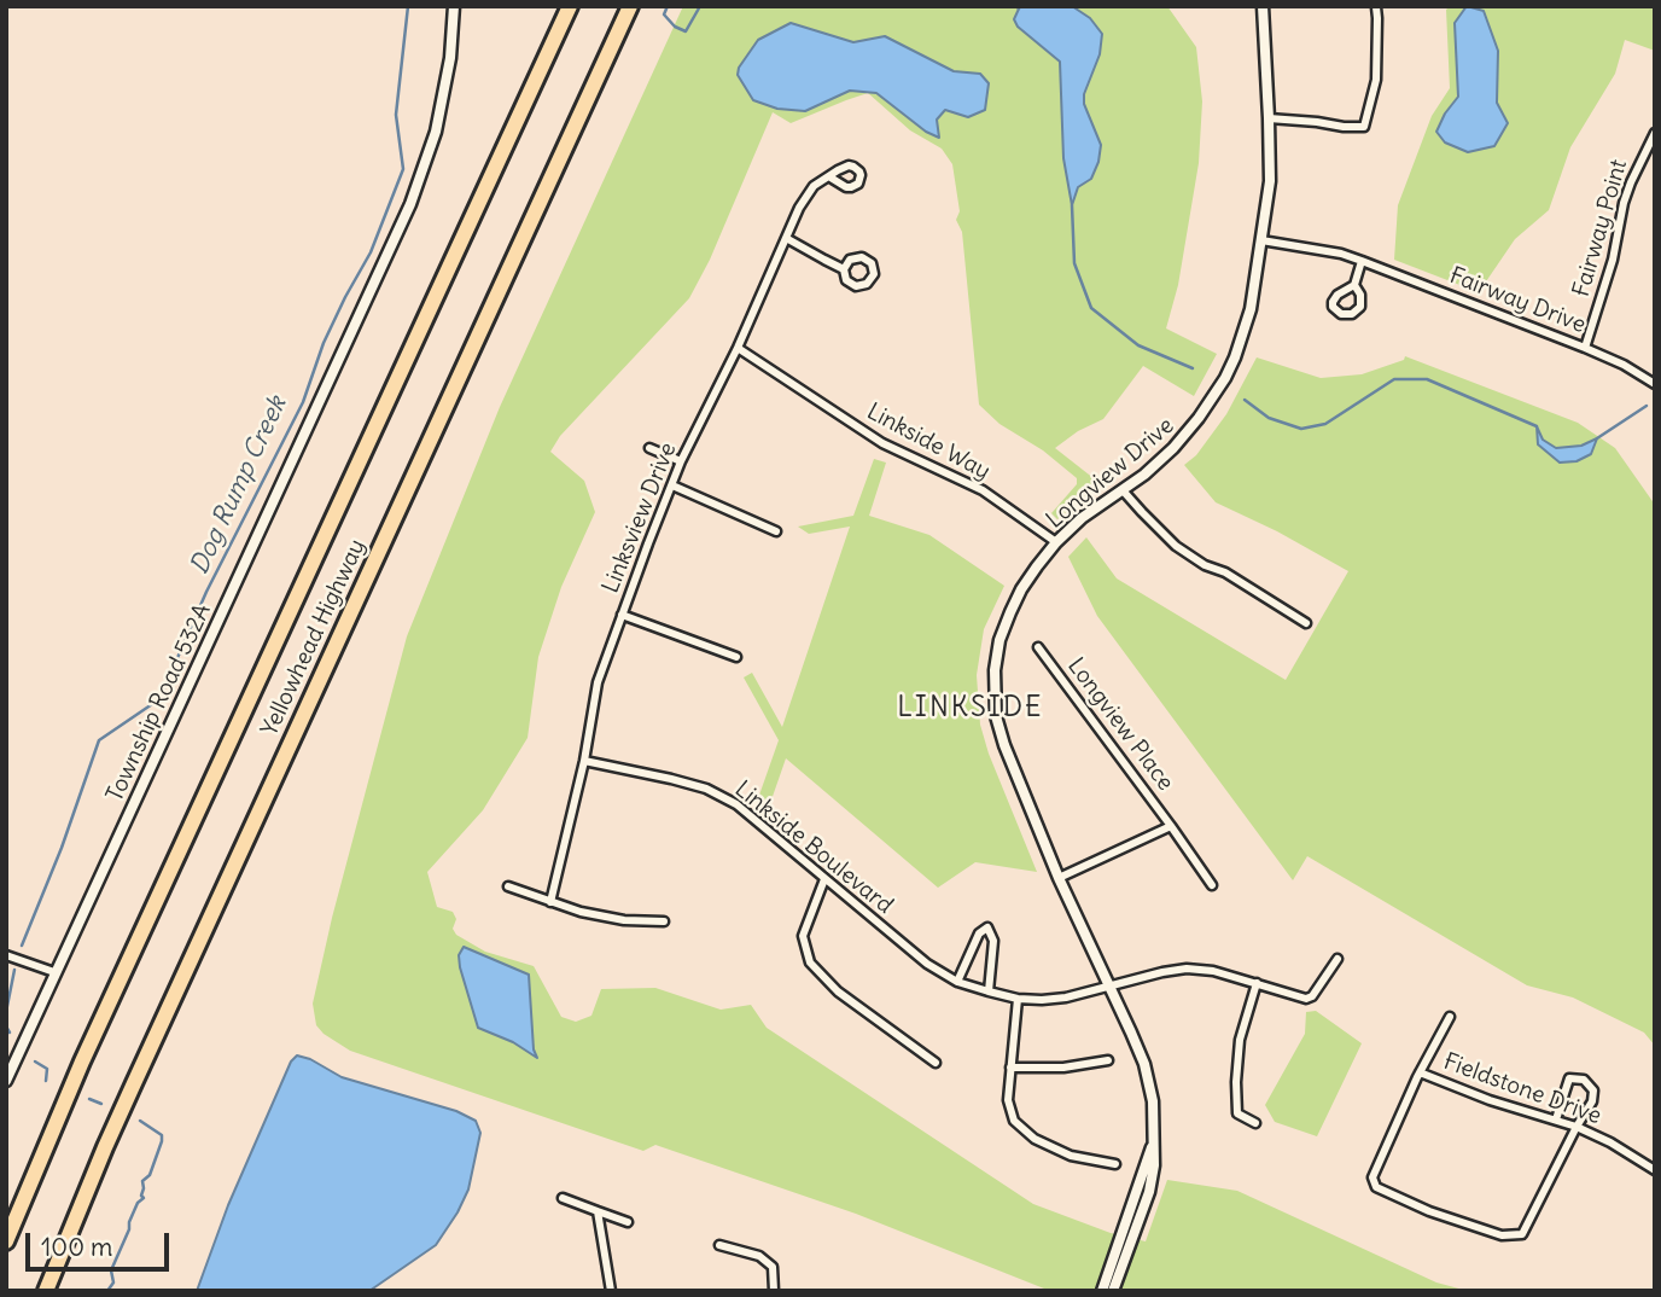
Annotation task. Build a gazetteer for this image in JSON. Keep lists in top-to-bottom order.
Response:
{
  "streets": {
    "highway": ["Yellowhead Highway"],
    "street": [
      "Fairway Point",
      "Fairway Drive",
      "Linkside Way",
      "Longview Drive",
      "Linksview Drive",
      "Township Road 532A",
      "Longview Place",
      "Linkside Boulevard",
      "Fieldstone Drive"
    ]
  },
  "crossings": [
    ["Fairway Point", "Fairway Drive"],
    ["Fairway Drive", "Longview Drive"],
    ["Linkside Way", "Longview Drive"],
    ["Linkside Way", "Linksview Drive"],
    ["Longview Drive", "Longview Place"],
    ["Longview Drive", "Linkside Boulevard"],
    ["Linksview Drive", "Linkside Boulevard"]
  ],
  "districts": ["LINKSIDE"],
  "water": ["Dog Rump Creek"],
  "scale_bar": "100 m"
}
